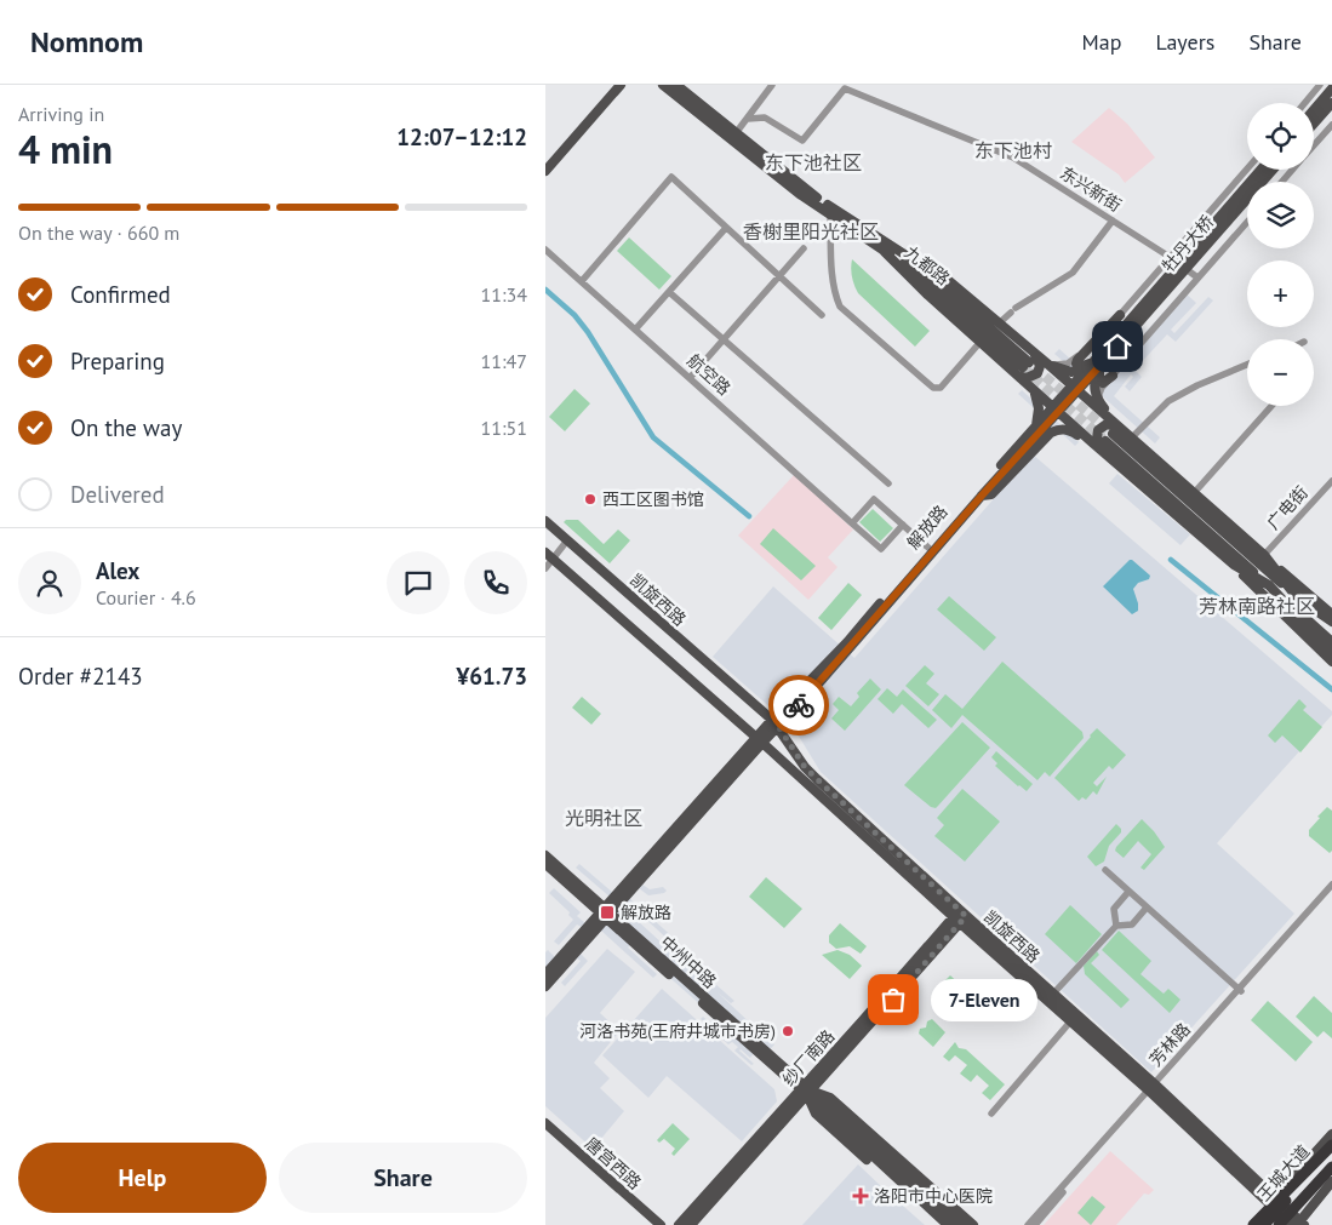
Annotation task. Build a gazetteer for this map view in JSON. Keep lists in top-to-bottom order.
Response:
{
  "streets": {
    "highway": ["王城大道"],
    "main road": [
      "牡丹大桥",
      "九都路",
      "解放路",
      "凯旋西路",
      "中州中路",
      "纱厂南路",
      "唐宫西路"
    ],
    "street": [
      "东兴新街",
      "航空路",
      "广电街",
      "芳林路"
    ]
  },
  "crossings": [
    ["牡丹大桥", "解放路"],
    ["解放路", "凯旋西路"],
    ["解放路", "中州中路"],
    ["凯旋西路", "芳林路"],
    ["凯旋西路", "纱厂南路"],
    ["凯旋西路", "王城大道"],
    ["中州中路", "纱厂南路"]
  ],
  "districts": [
    "东下池村",
    "东下池社区",
    "香榭里阳光社区",
    "芳林南路社区",
    "光明社区"
  ],
  "places": {
    "other": ["西工区图书馆", "7-Eleven", "河洛书苑(王府井城市书房)"],
    "transit": ["解放路"],
    "health": ["洛阳市中心医院"]
  },
  "page": {
    "header": "Nomnom",
    "nav": ["Map", "Layers", "Share"],
    "heading": ["4 min", "Arriving in", "12:07–12:12"],
    "panel": [
      "Alex",
      "Courier · 4.6",
      "Order #2143",
      "¥61.73"
    ],
    "map_buttons": ["+", "−"],
    "bar": "On the way · 660 m",
    "list": [
      ["Confirmed", "11:34"],
      ["Preparing", "11:47"],
      ["On the way", "11:51"],
      "Delivered"
    ],
    "bubble": "7-Eleven",
    "buttons": ["Help", "Share"]
  }
}
